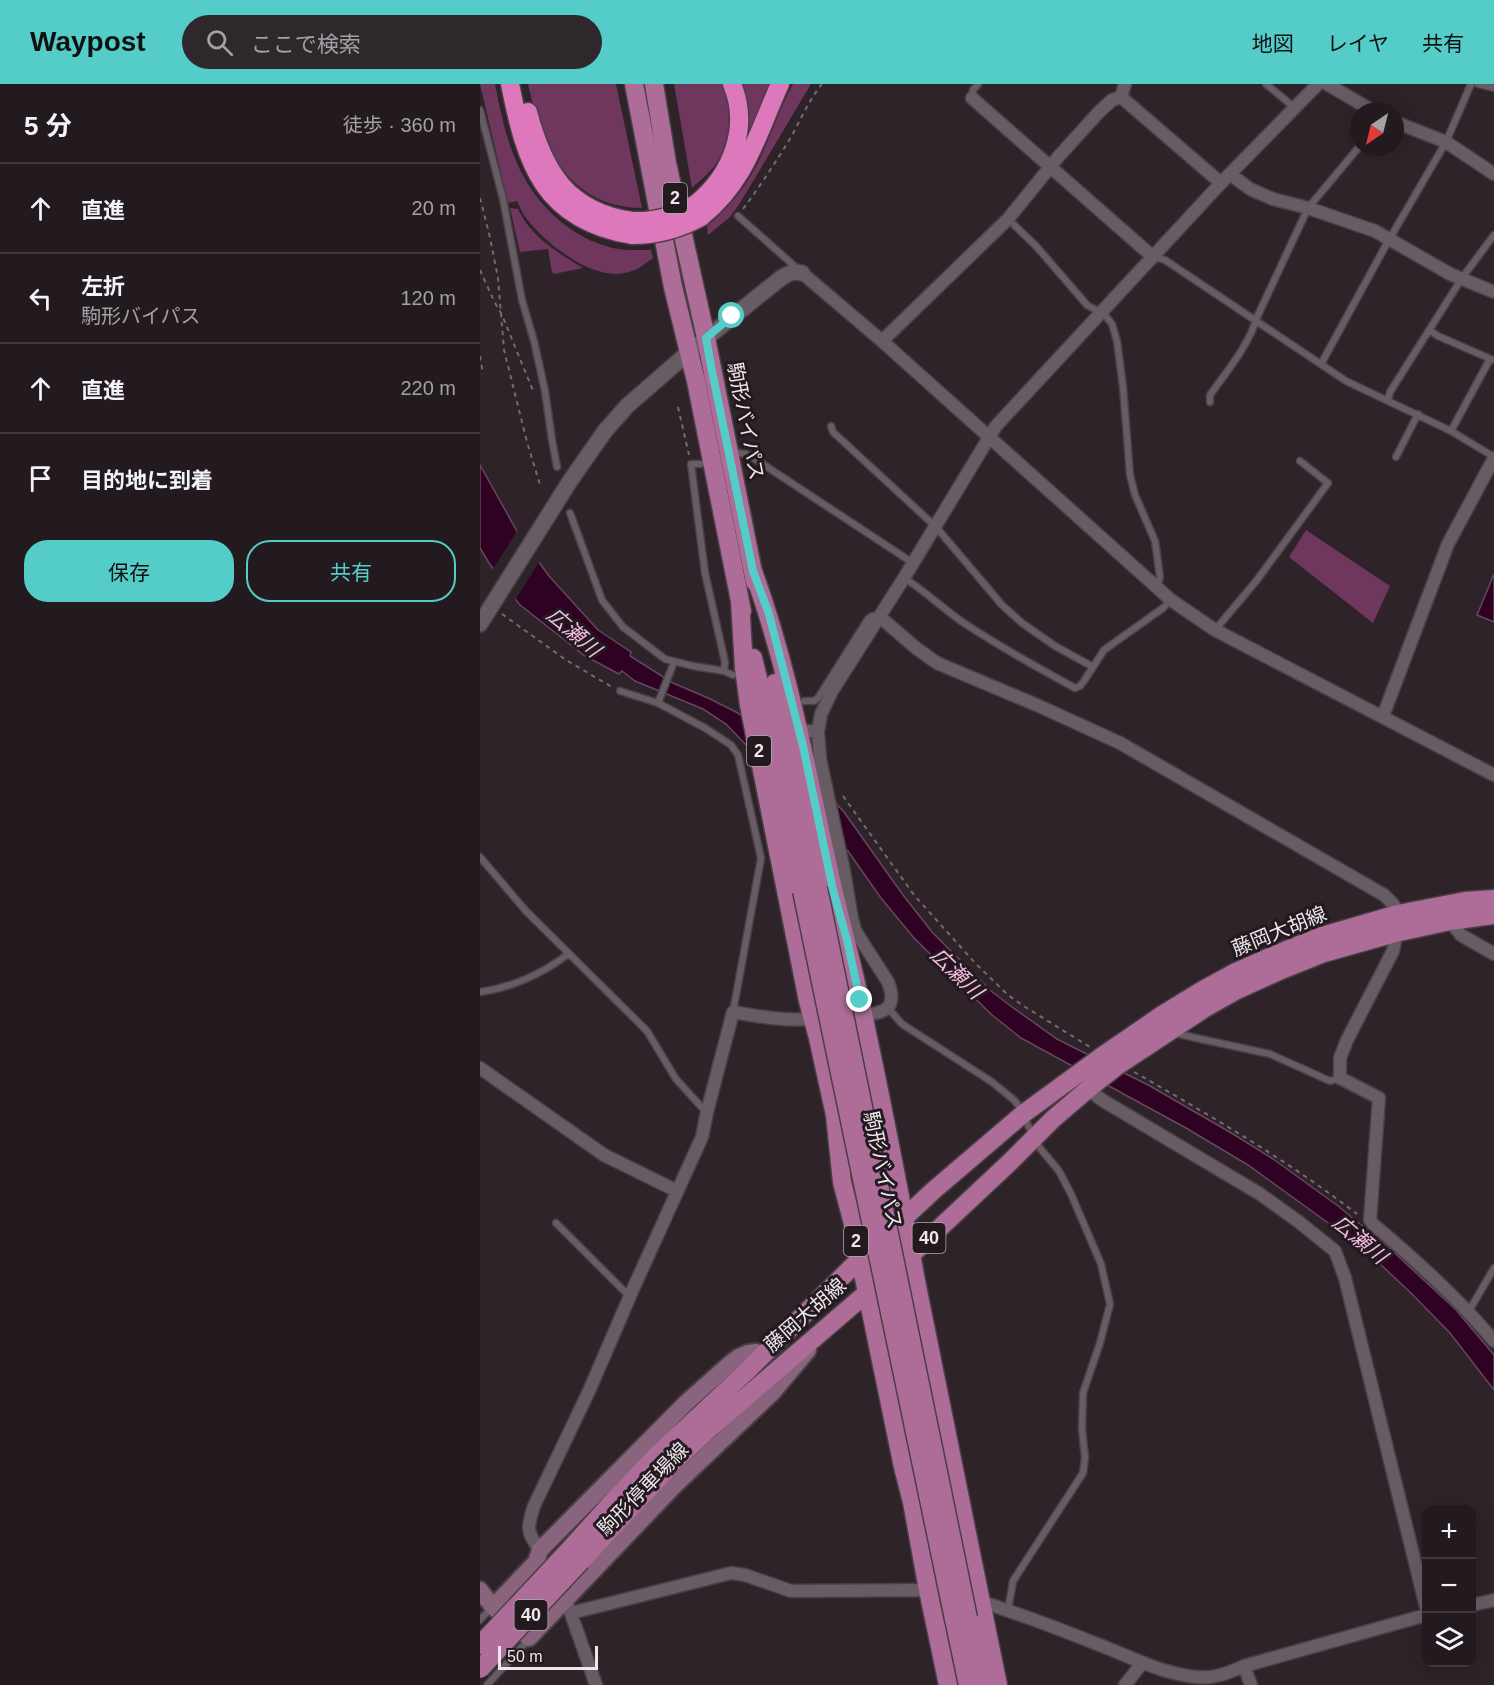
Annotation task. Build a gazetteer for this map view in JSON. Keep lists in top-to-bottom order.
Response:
{
  "streets": {
    "main road": [
      "2",
      "駒形バイパス",
      "藤岡大胡線",
      "40",
      "駒形停車場線"
    ]
  },
  "crossings": [
    ["2", "駒形バイパス"],
    ["2", "藤岡大胡線"],
    ["藤岡大胡線", "40"],
    ["藤岡大胡線", "駒形停車場線"]
  ],
  "water": ["広瀬川"],
  "scale_bar": "50 m",
  "north": "bottom left",
  "page": {
    "header": "Waypost",
    "search": "ここで検索",
    "nav": ["地図", "レイヤ", "共有"],
    "heading": ["5 分", "徒歩 · 360 m"],
    "list": [
      ["直進", "20 m"],
      ["左折", "駒形バイパス", "120 m"],
      ["直進", "220 m"],
      "目的地に到着"
    ],
    "buttons": ["保存", "共有"],
    "map_buttons": ["+", "−"],
    "scale": "50 m"
  }
}
